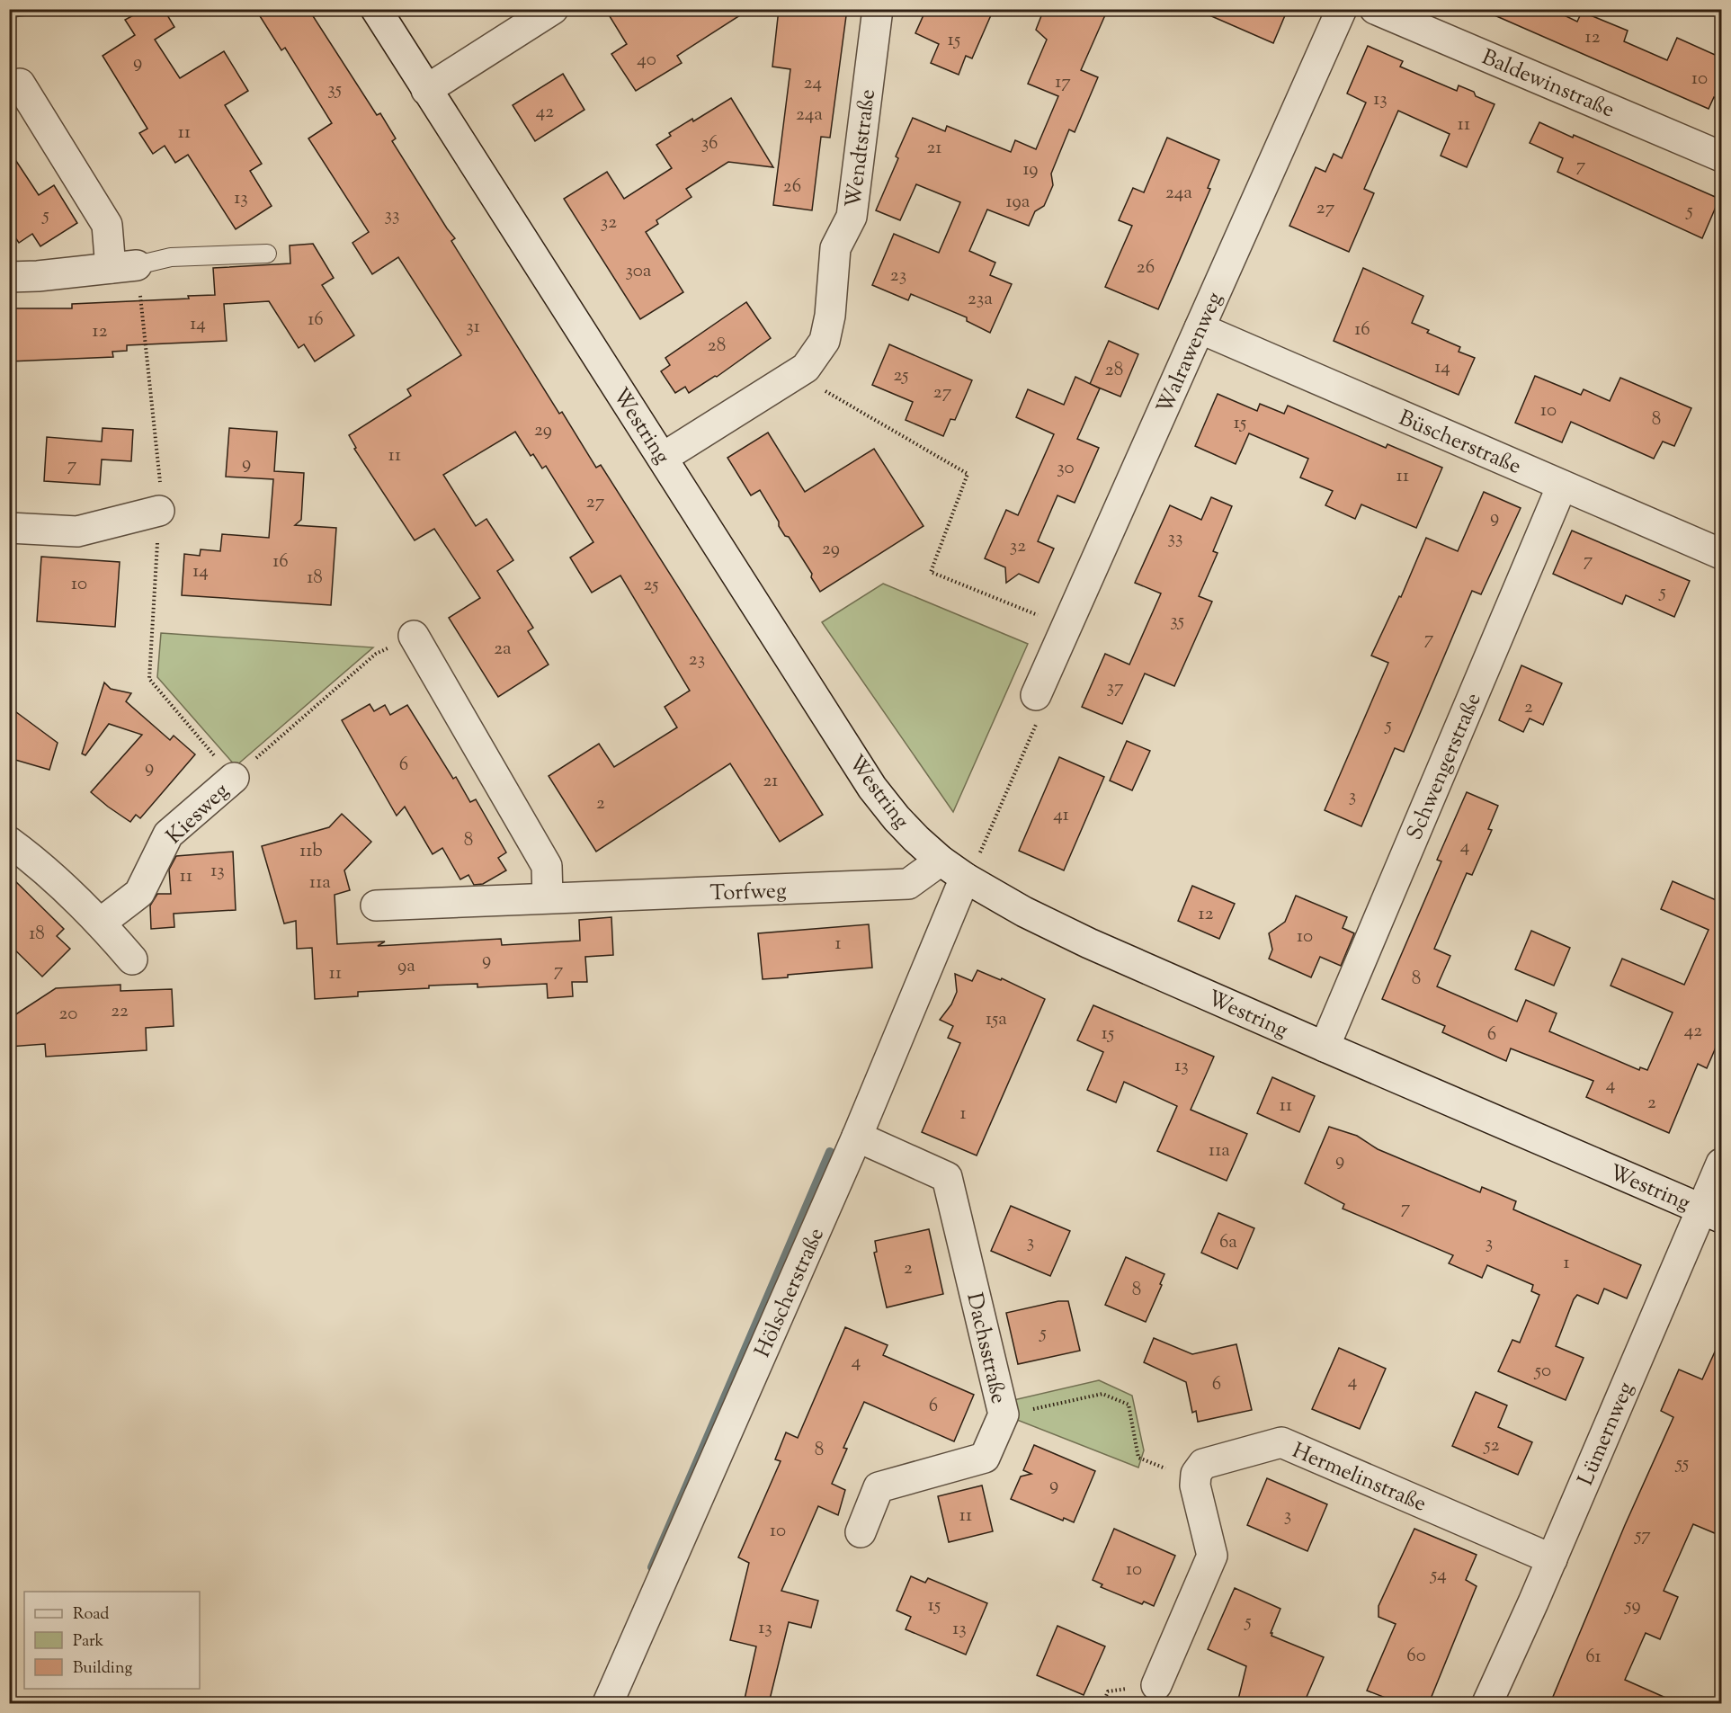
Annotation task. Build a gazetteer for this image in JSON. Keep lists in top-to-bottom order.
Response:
{
  "streets": {
    "street": [
      "Baldewinstraße",
      "Wendtstraße",
      "Walrawenweg",
      "Westring",
      "Büscherstraße",
      "Schwengerstraße",
      "Kiesweg",
      "Torfweg",
      "Hölscherstraße",
      "Dachsstraße",
      "Lümernweg",
      "Hermelinstraße"
    ]
  },
  "crossings": [
    ["Wendtstraße", "Westring"],
    ["Walrawenweg", "Büscherstraße"],
    ["Westring", "Schwengerstraße"],
    ["Westring", "Torfweg"],
    ["Westring", "Hölscherstraße"],
    ["Westring", "Lümernweg"],
    ["Büscherstraße", "Schwengerstraße"],
    ["Hölscherstraße", "Dachsstraße"],
    ["Lümernweg", "Hermelinstraße"]
  ],
  "house_numbers": [
    "12",
    "15",
    "40",
    "9",
    "10",
    "17",
    "24",
    "35",
    "13",
    "42",
    "24a",
    "11",
    "11",
    "36",
    "21",
    "7",
    "19",
    "26",
    "24a",
    "13",
    "19a",
    "27",
    "5",
    "5",
    "33",
    "32",
    "26",
    "30a",
    "23",
    "23a",
    "16",
    "14",
    "31",
    "16",
    "12",
    "28",
    "14",
    "28",
    "25",
    "27",
    "10",
    "8",
    "15",
    "29",
    "11",
    "9",
    "7",
    "30",
    "11",
    "27",
    "9",
    "33",
    "32",
    "29",
    "7",
    "16",
    "14",
    "18",
    "10",
    "25",
    "5",
    "35",
    "7",
    "2a",
    "23",
    "37",
    "2",
    "5",
    "6",
    "9",
    "21",
    "3",
    "2",
    "41",
    "8",
    "4",
    "11b",
    "13",
    "11",
    "11a",
    "12",
    "18",
    "10",
    "1",
    "9",
    "9a",
    "7",
    "11",
    "8",
    "22",
    "20",
    "15a",
    "42",
    "15",
    "6",
    "13",
    "4",
    "2",
    "11",
    "1",
    "11a",
    "9",
    "7",
    "3",
    "6a",
    "3",
    "1",
    "2",
    "8",
    "5",
    "4",
    "50",
    "4",
    "6",
    "6",
    "52",
    "8",
    "55",
    "9",
    "11",
    "3",
    "10",
    "57",
    "10",
    "54",
    "15",
    "59",
    "5",
    "13",
    "13",
    "60",
    "61"
  ],
  "legend": ["Road", "Park", "Building"]
}
